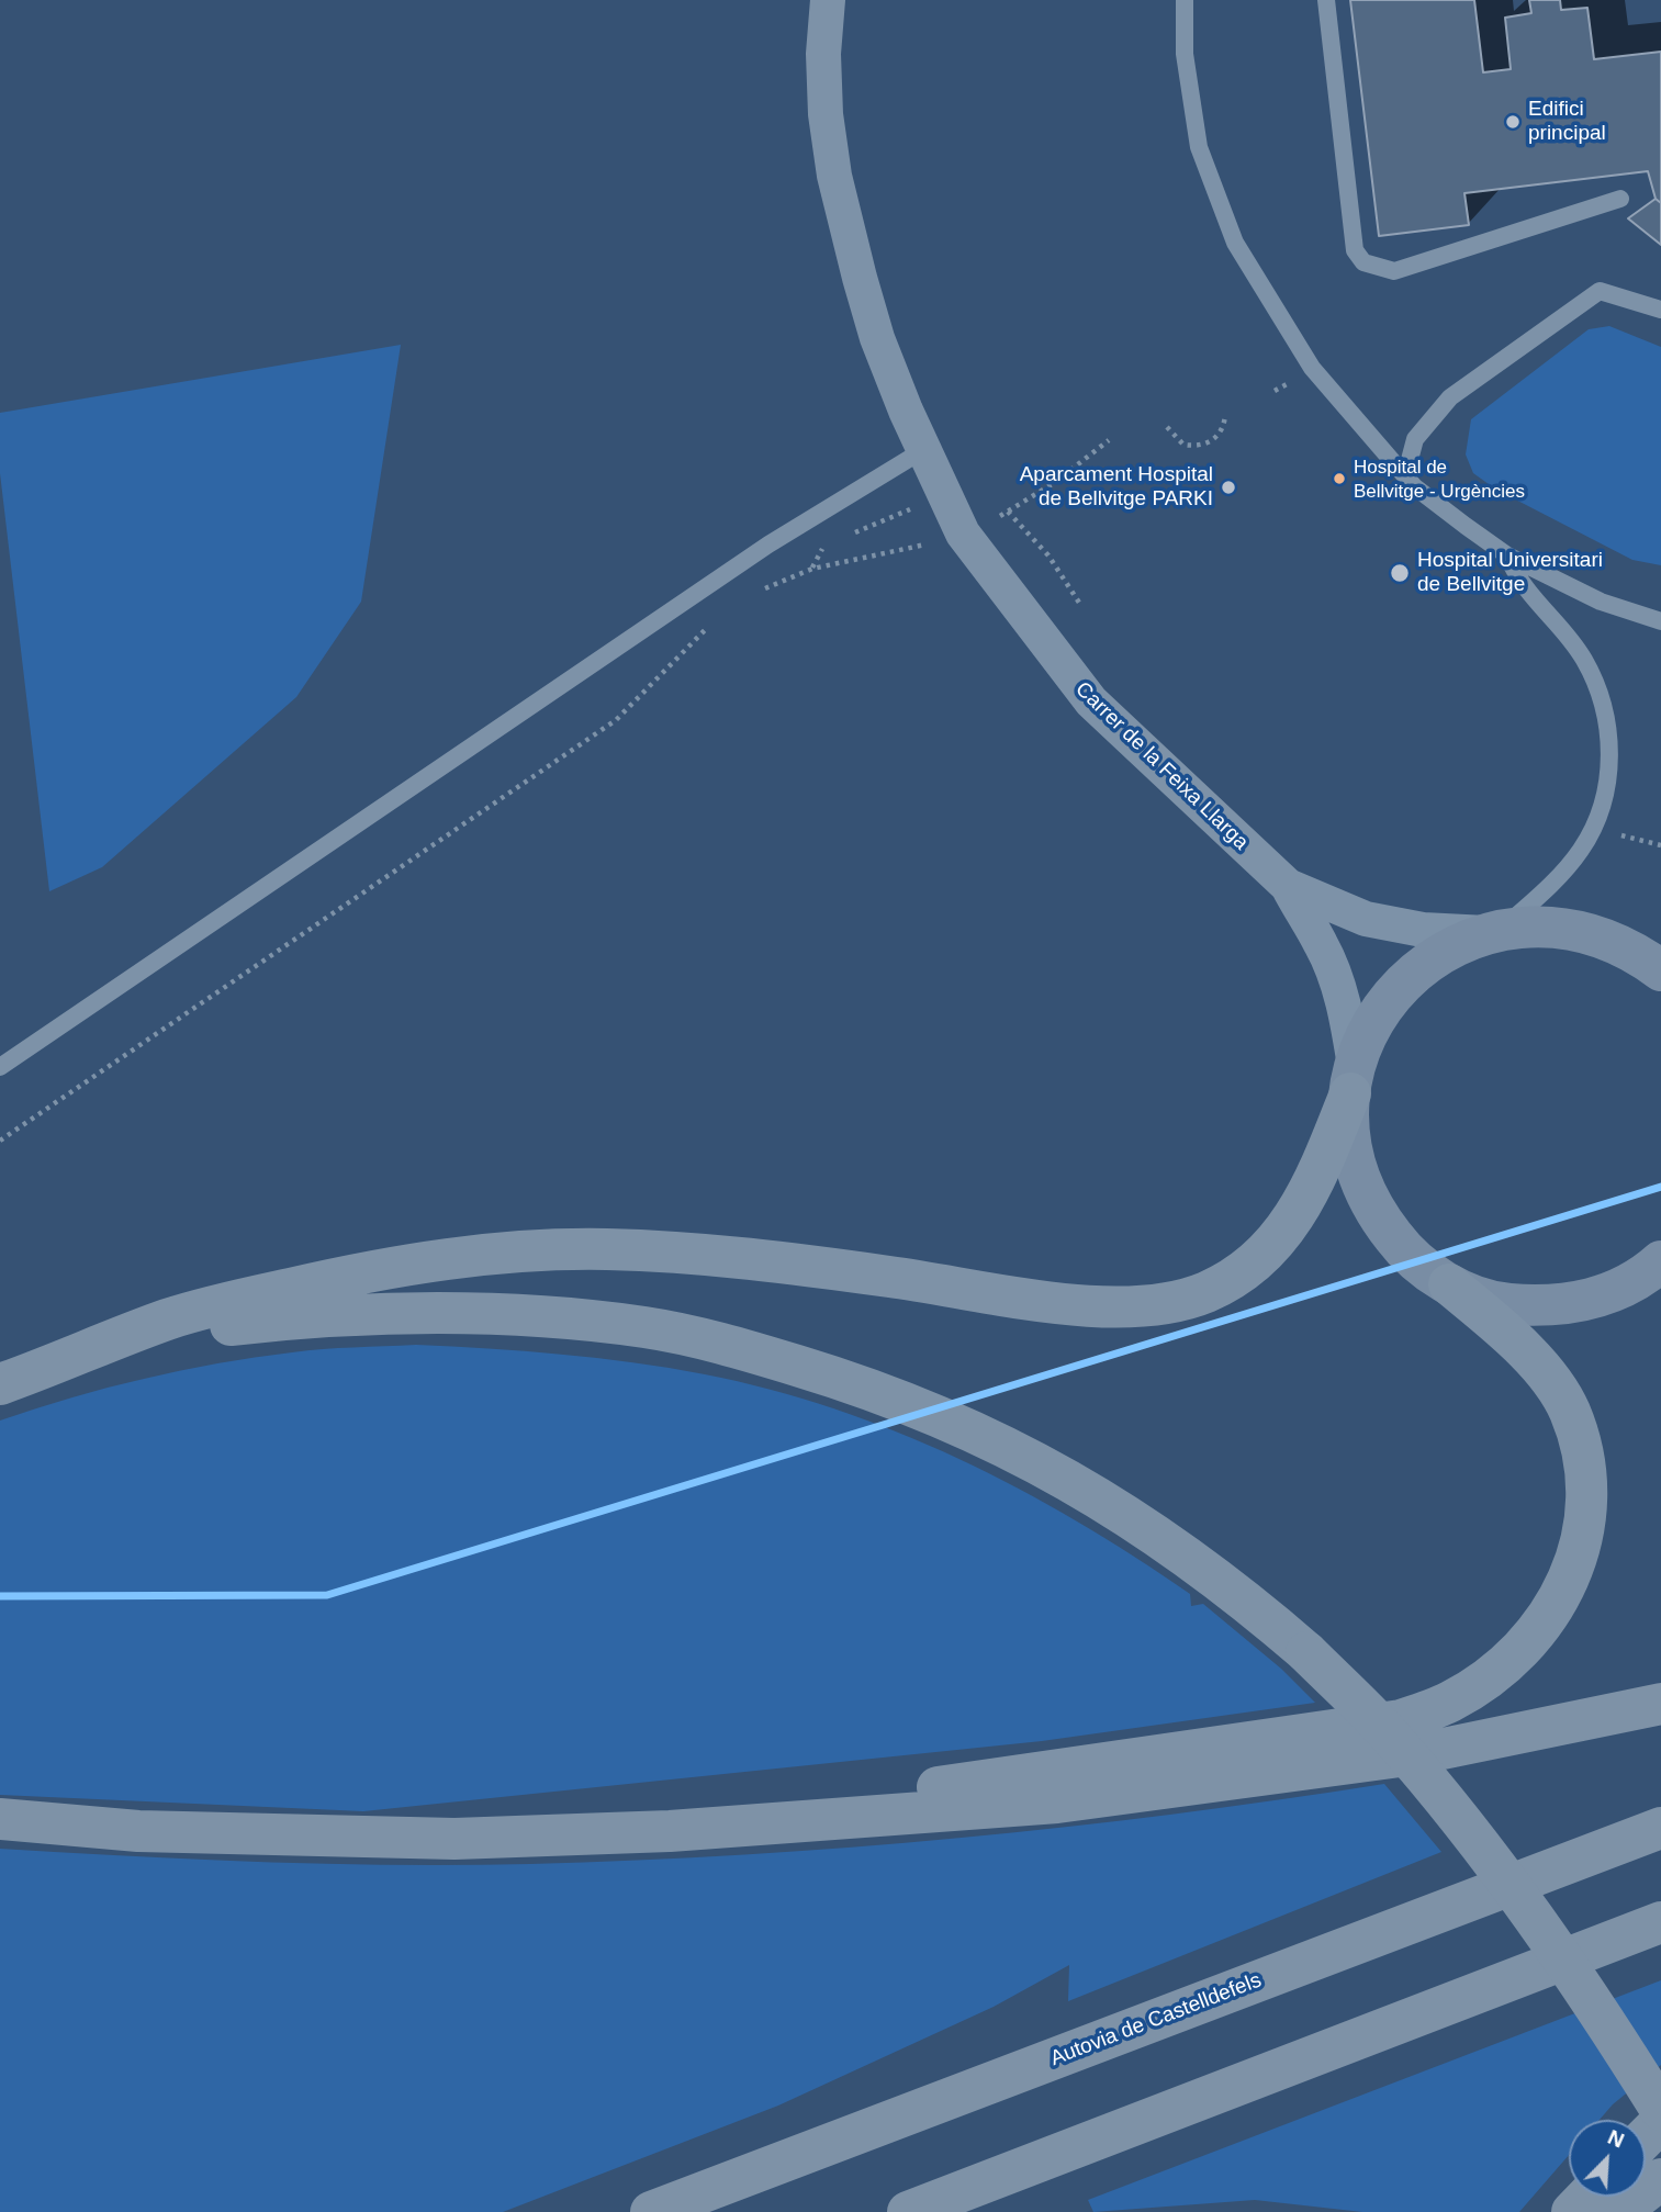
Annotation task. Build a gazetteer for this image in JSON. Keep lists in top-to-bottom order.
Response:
{
  "streets": {
    "highway": ["Autovia de Castelldefels"],
    "street": ["Carrer de la Feixa Llarga"]
  },
  "places": [
    "Edifici principal",
    "Hospital de Bellvitge - Urgències",
    "Aparcament Hospital de Bellvitge PARKI",
    "Hospital Universitari de Bellvitge"
  ],
  "north": "top right"
}
